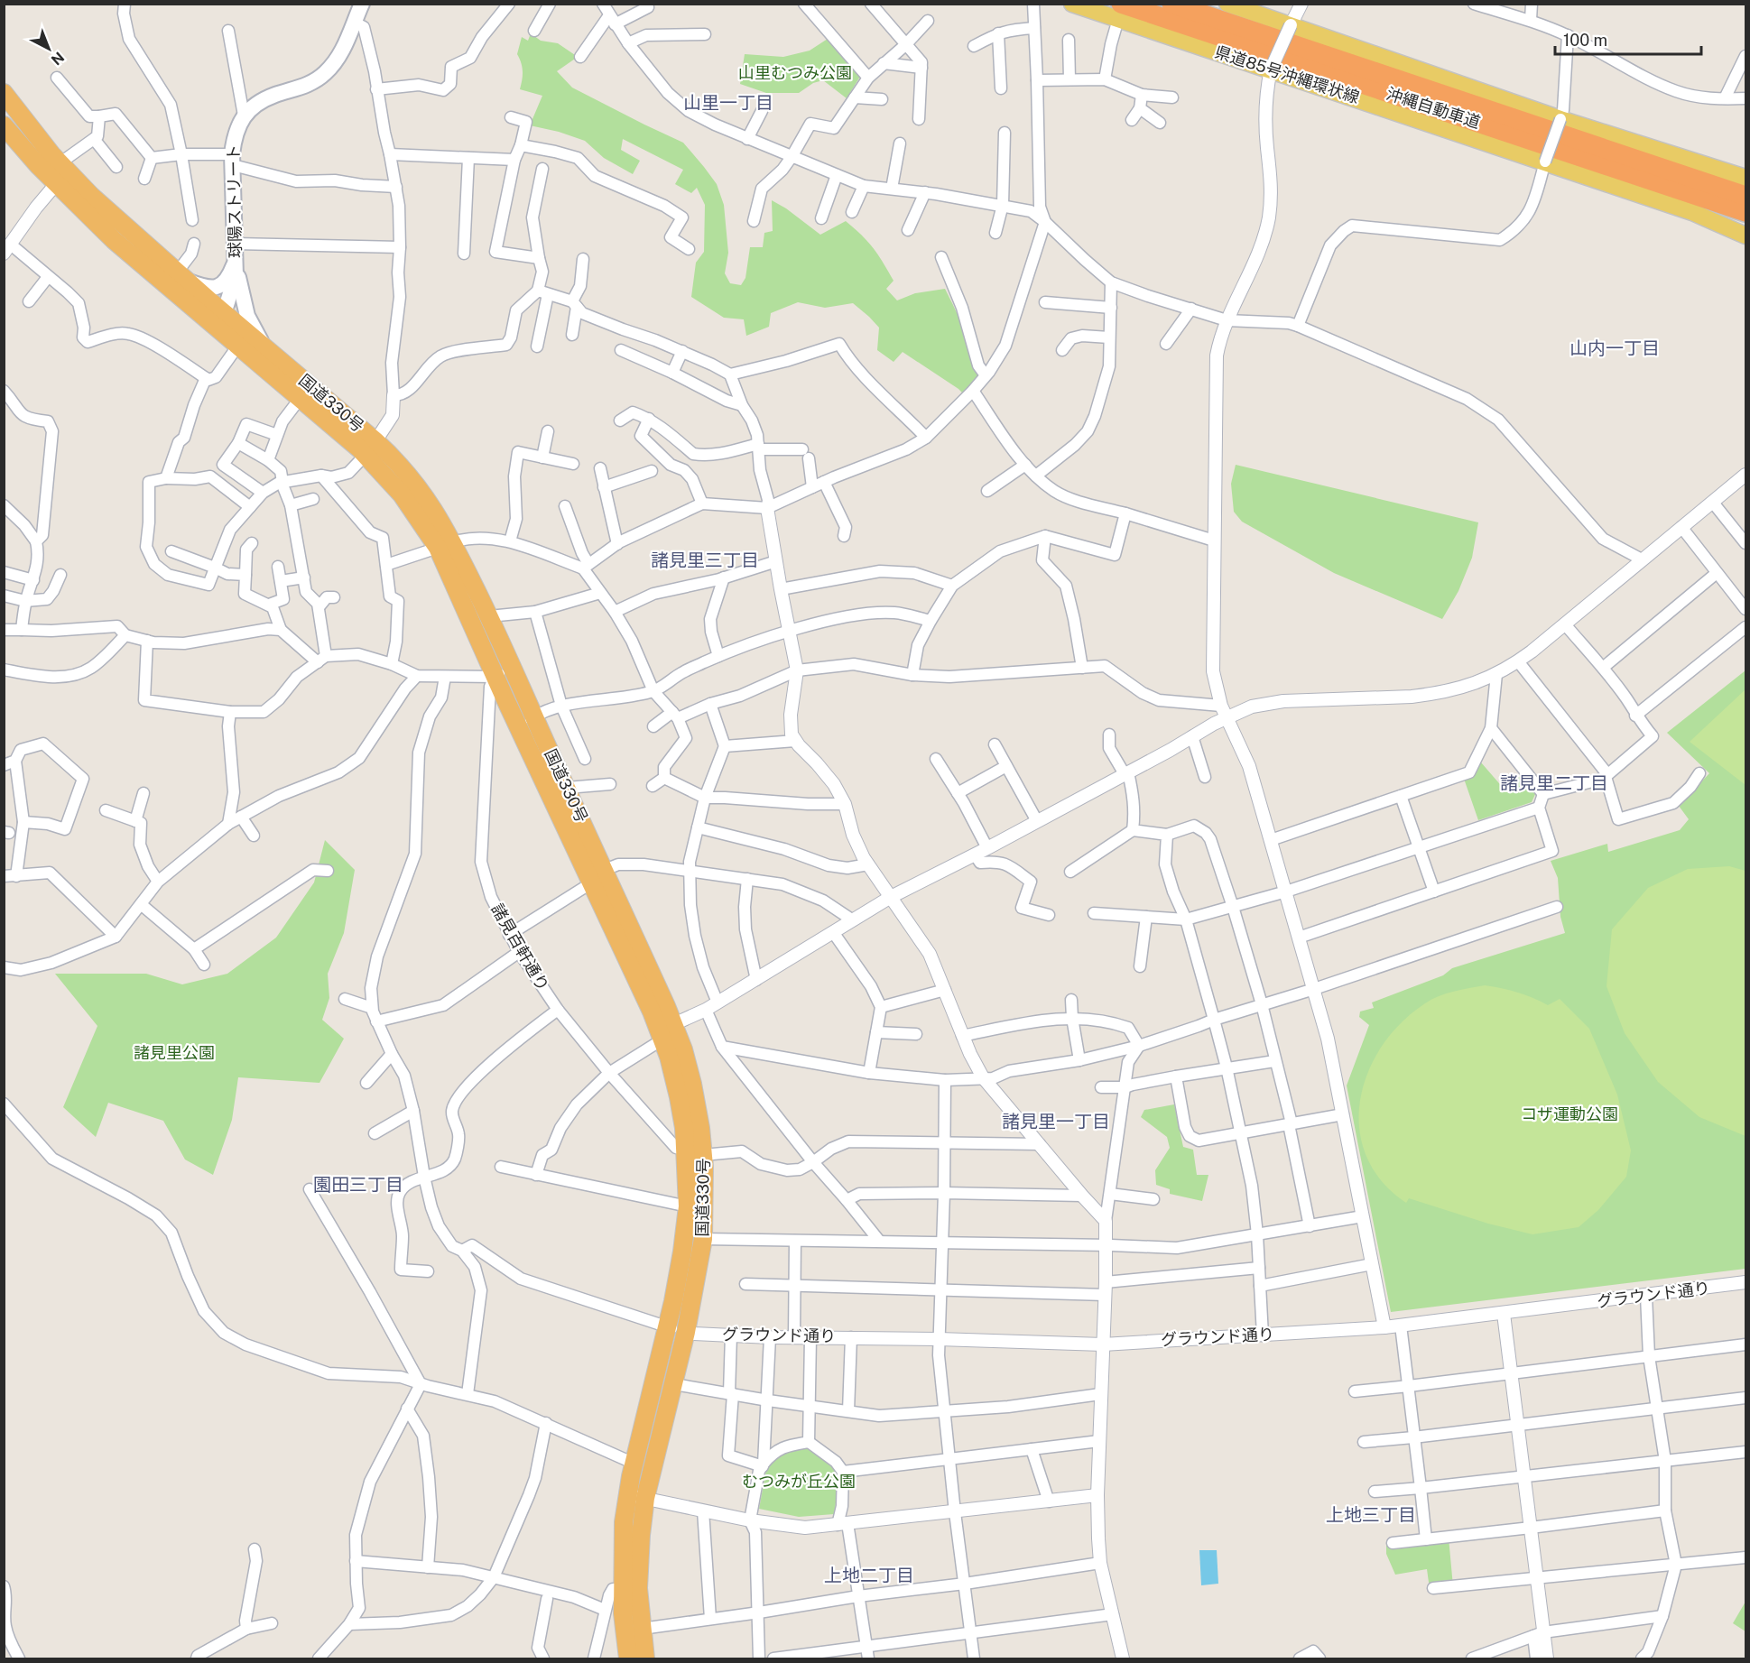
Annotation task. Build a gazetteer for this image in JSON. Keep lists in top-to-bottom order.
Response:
{
  "streets": {
    "highway": ["沖縄自動車道", "国道330号"],
    "main road": ["県道85号沖縄環状線", "球陽ストリート"],
    "street": ["諸見百軒通り", "グラウンド通り"]
  },
  "crossings": [
    ["県道85号沖縄環状線", "沖縄自動車道"],
    ["球陽ストリート", "国道330号"],
    ["国道330号", "諸見百軒通り"],
    ["国道330号", "グラウンド通り"]
  ],
  "districts": [
    "山里一丁目",
    "山内一丁目",
    "諸見里三丁目",
    "諸見里二丁目",
    "諸見里一丁目",
    "園田三丁目",
    "上地三丁目",
    "上地二丁目"
  ],
  "parks": [
    "山里むつみ公園",
    "諸見里公園",
    "コザ運動公園",
    "むつみが丘公園"
  ],
  "scale_bar": "100 m",
  "north": "bottom right"
}
